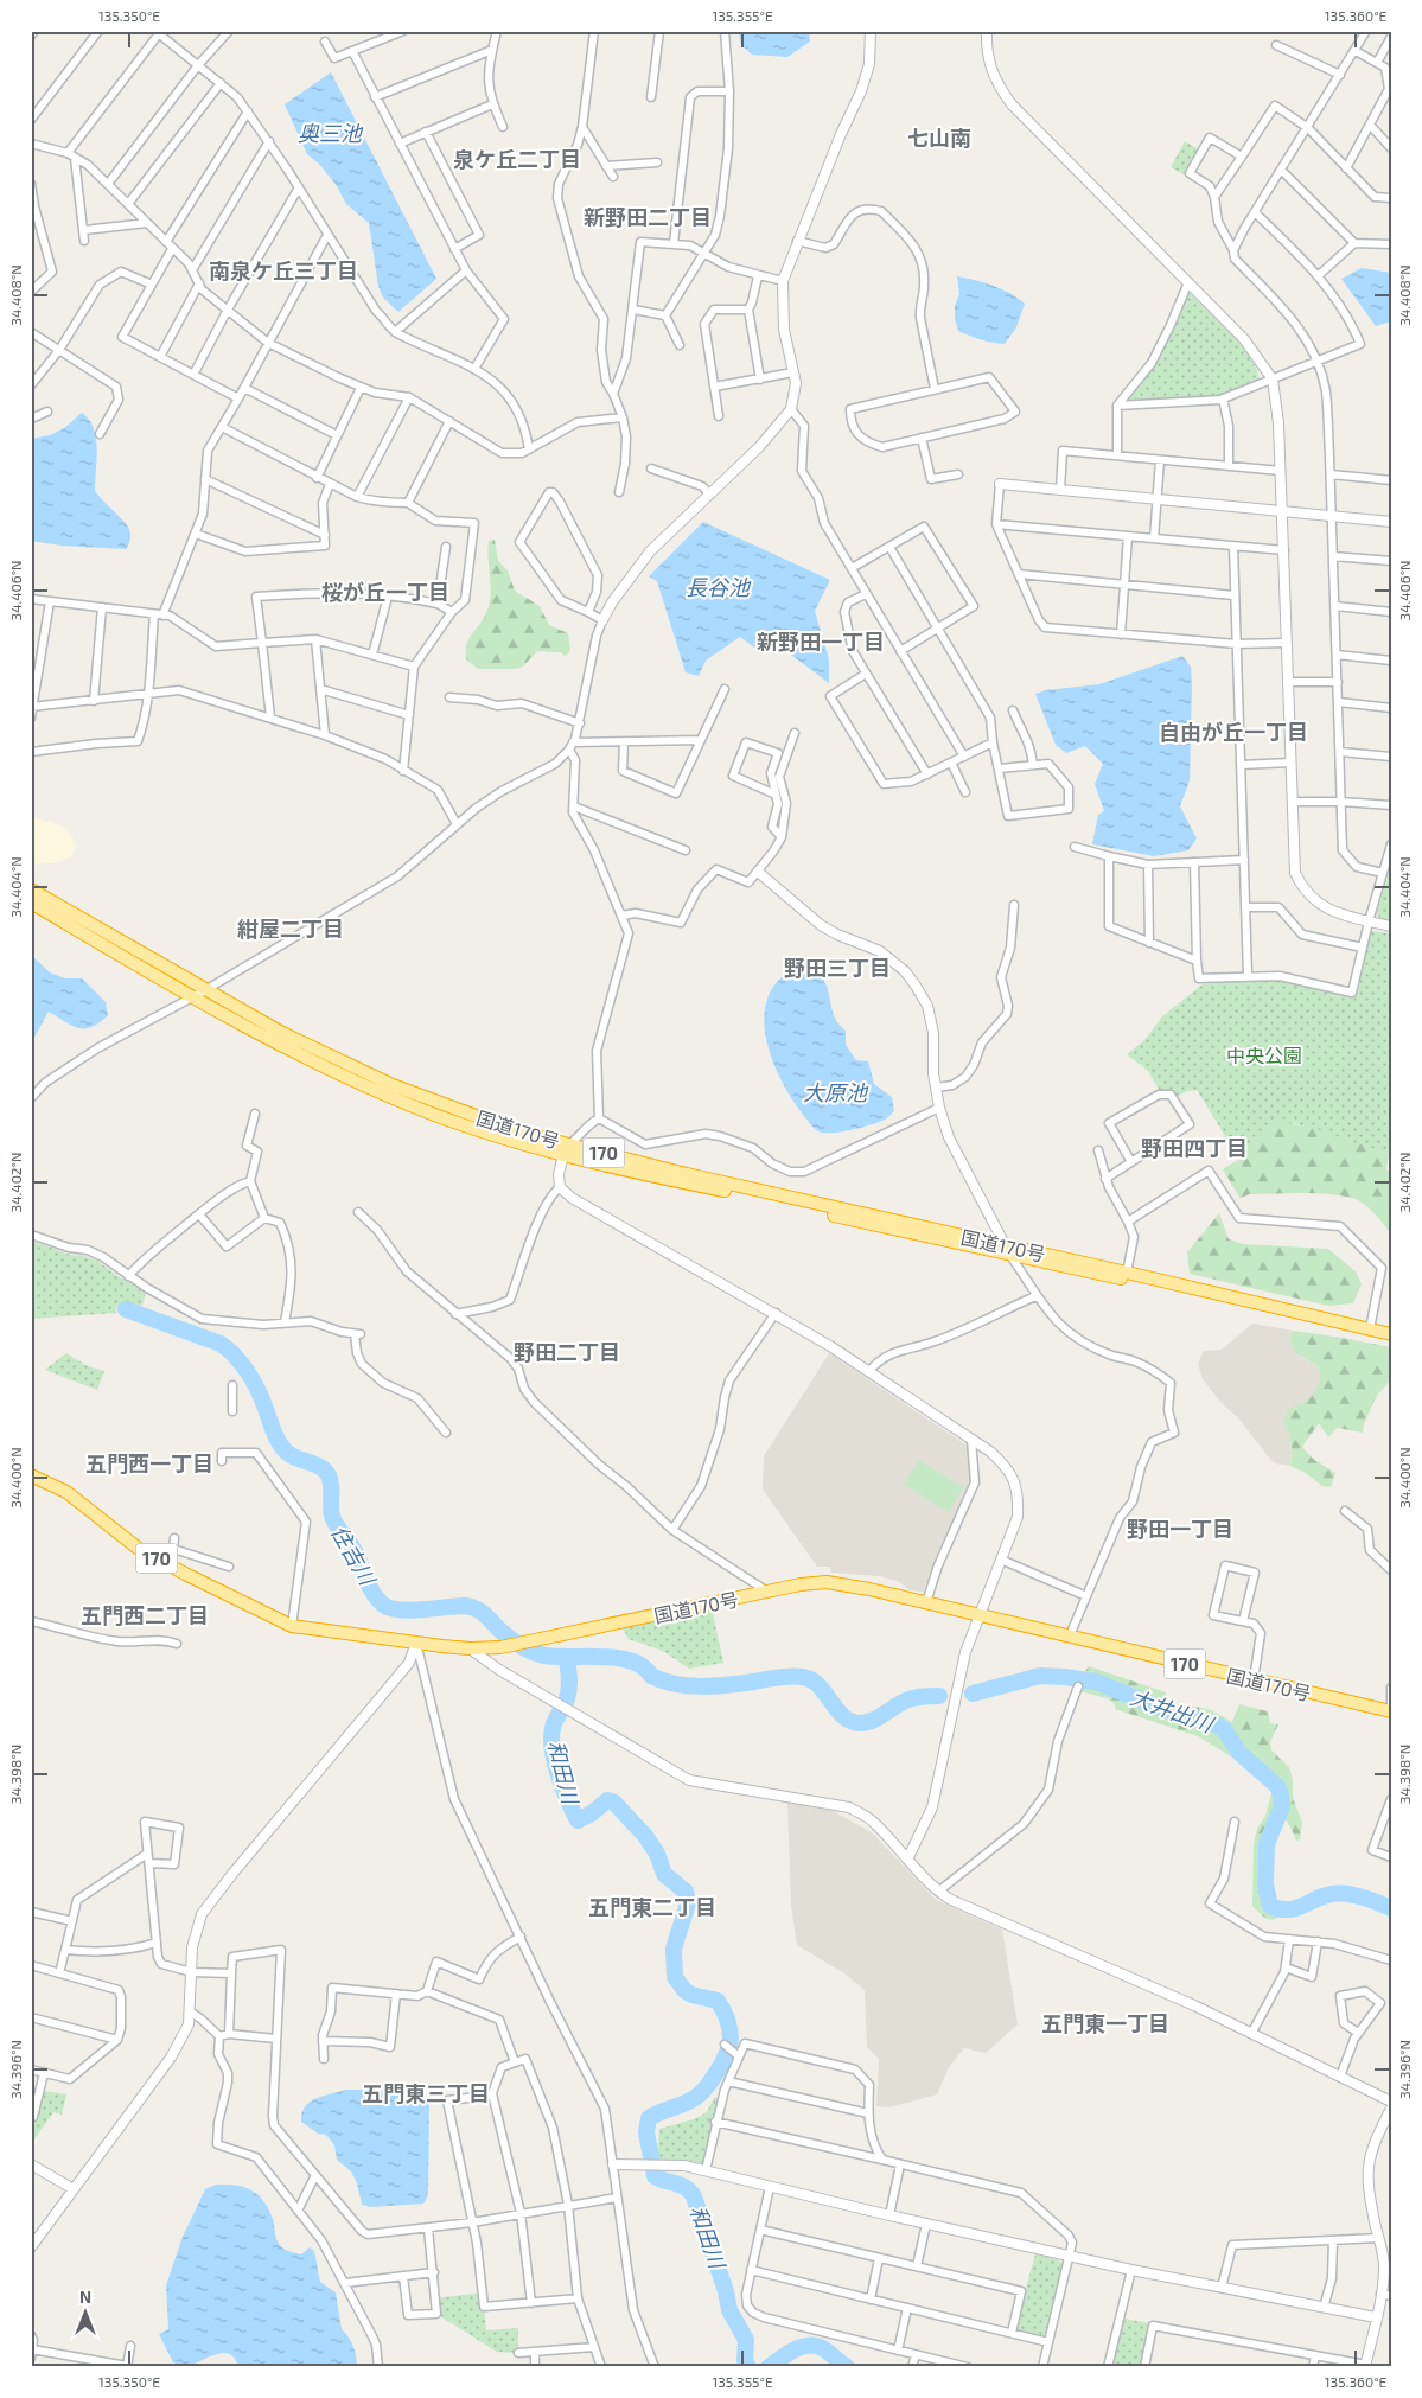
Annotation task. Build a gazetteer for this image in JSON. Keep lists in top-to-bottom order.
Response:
{
  "streets": {
    "highway": ["国道170号", "170"]
  },
  "districts": [
    "七山南",
    "泉ケ丘二丁目",
    "新野田二丁目",
    "南泉ケ丘三丁目",
    "桜が丘一丁目",
    "新野田一丁目",
    "自由が丘一丁目",
    "紺屋二丁目",
    "野田三丁目",
    "野田四丁目",
    "野田二丁目",
    "五門西一丁目",
    "野田一丁目",
    "五門西二丁目",
    "五門東二丁目",
    "五門東一丁目",
    "五門東三丁目"
  ],
  "water": [
    "奥三池",
    "長谷池",
    "大原池",
    "住吉川",
    "大井出川",
    "和田川"
  ],
  "parks": ["中央公園"],
  "north": "top",
  "coordinates": [
    "135.350°E",
    "135.355°E",
    "135.360°E",
    "34.408°N",
    "34.406°N",
    "34.404°N",
    "34.402°N",
    "34.400°N",
    "34.398°N",
    "34.396°N"
  ]
}
